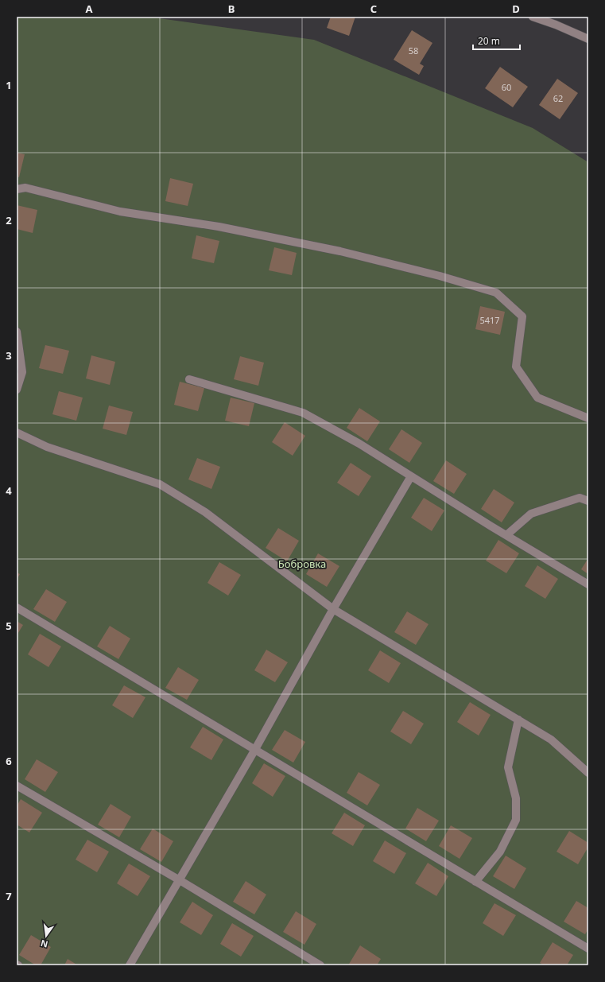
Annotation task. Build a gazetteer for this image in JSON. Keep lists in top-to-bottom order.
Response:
{
  "parks": ["Бобровка"],
  "house_numbers": [
    "58",
    "60",
    "62",
    "5417"
  ],
  "scale_bar": "20 m",
  "north": "bottom",
  "grid": {
    "columns": [
      "A",
      "B",
      "C",
      "D"
    ],
    "rows": [
      "1",
      "2",
      "3",
      "4",
      "5",
      "6",
      "7"
    ]
  }
}
